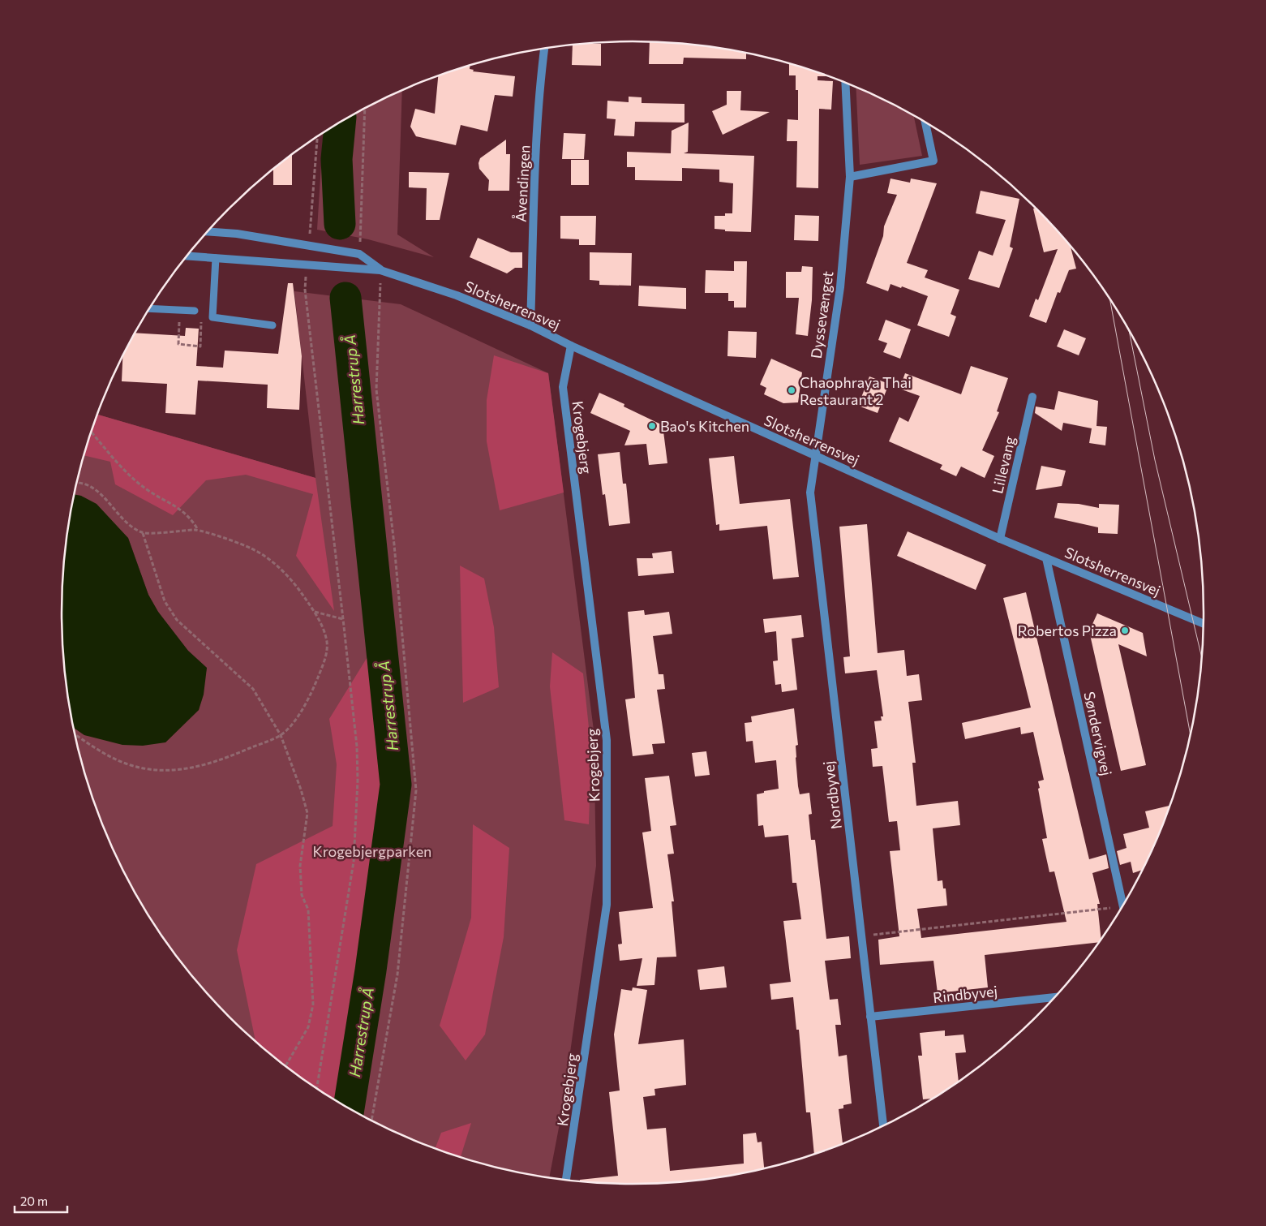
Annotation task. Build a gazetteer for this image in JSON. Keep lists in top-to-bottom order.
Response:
{
  "streets": {
    "street": [
      "Åvendingen",
      "Slotsherrensvej",
      "Dyssevænget",
      "Krogebjerg",
      "Lillevang",
      "Søndervigvej",
      "Nordbyvej",
      "Rindbyvej"
    ]
  },
  "crossings": [
    ["Åvendingen", "Slotsherrensvej"],
    ["Slotsherrensvej", "Dyssevænget"],
    ["Slotsherrensvej", "Krogebjerg"],
    ["Slotsherrensvej", "Lillevang"],
    ["Slotsherrensvej", "Søndervigvej"],
    ["Slotsherrensvej", "Nordbyvej"],
    ["Dyssevænget", "Nordbyvej"],
    ["Nordbyvej", "Rindbyvej"]
  ],
  "water": ["Harrestrup Å"],
  "parks": ["Krogebjergparken"],
  "places": ["Chaophraya Thai Restaurant 2", "Bao's Kitchen", "Robertos Pizza"],
  "scale_bar": "20 m"
}
